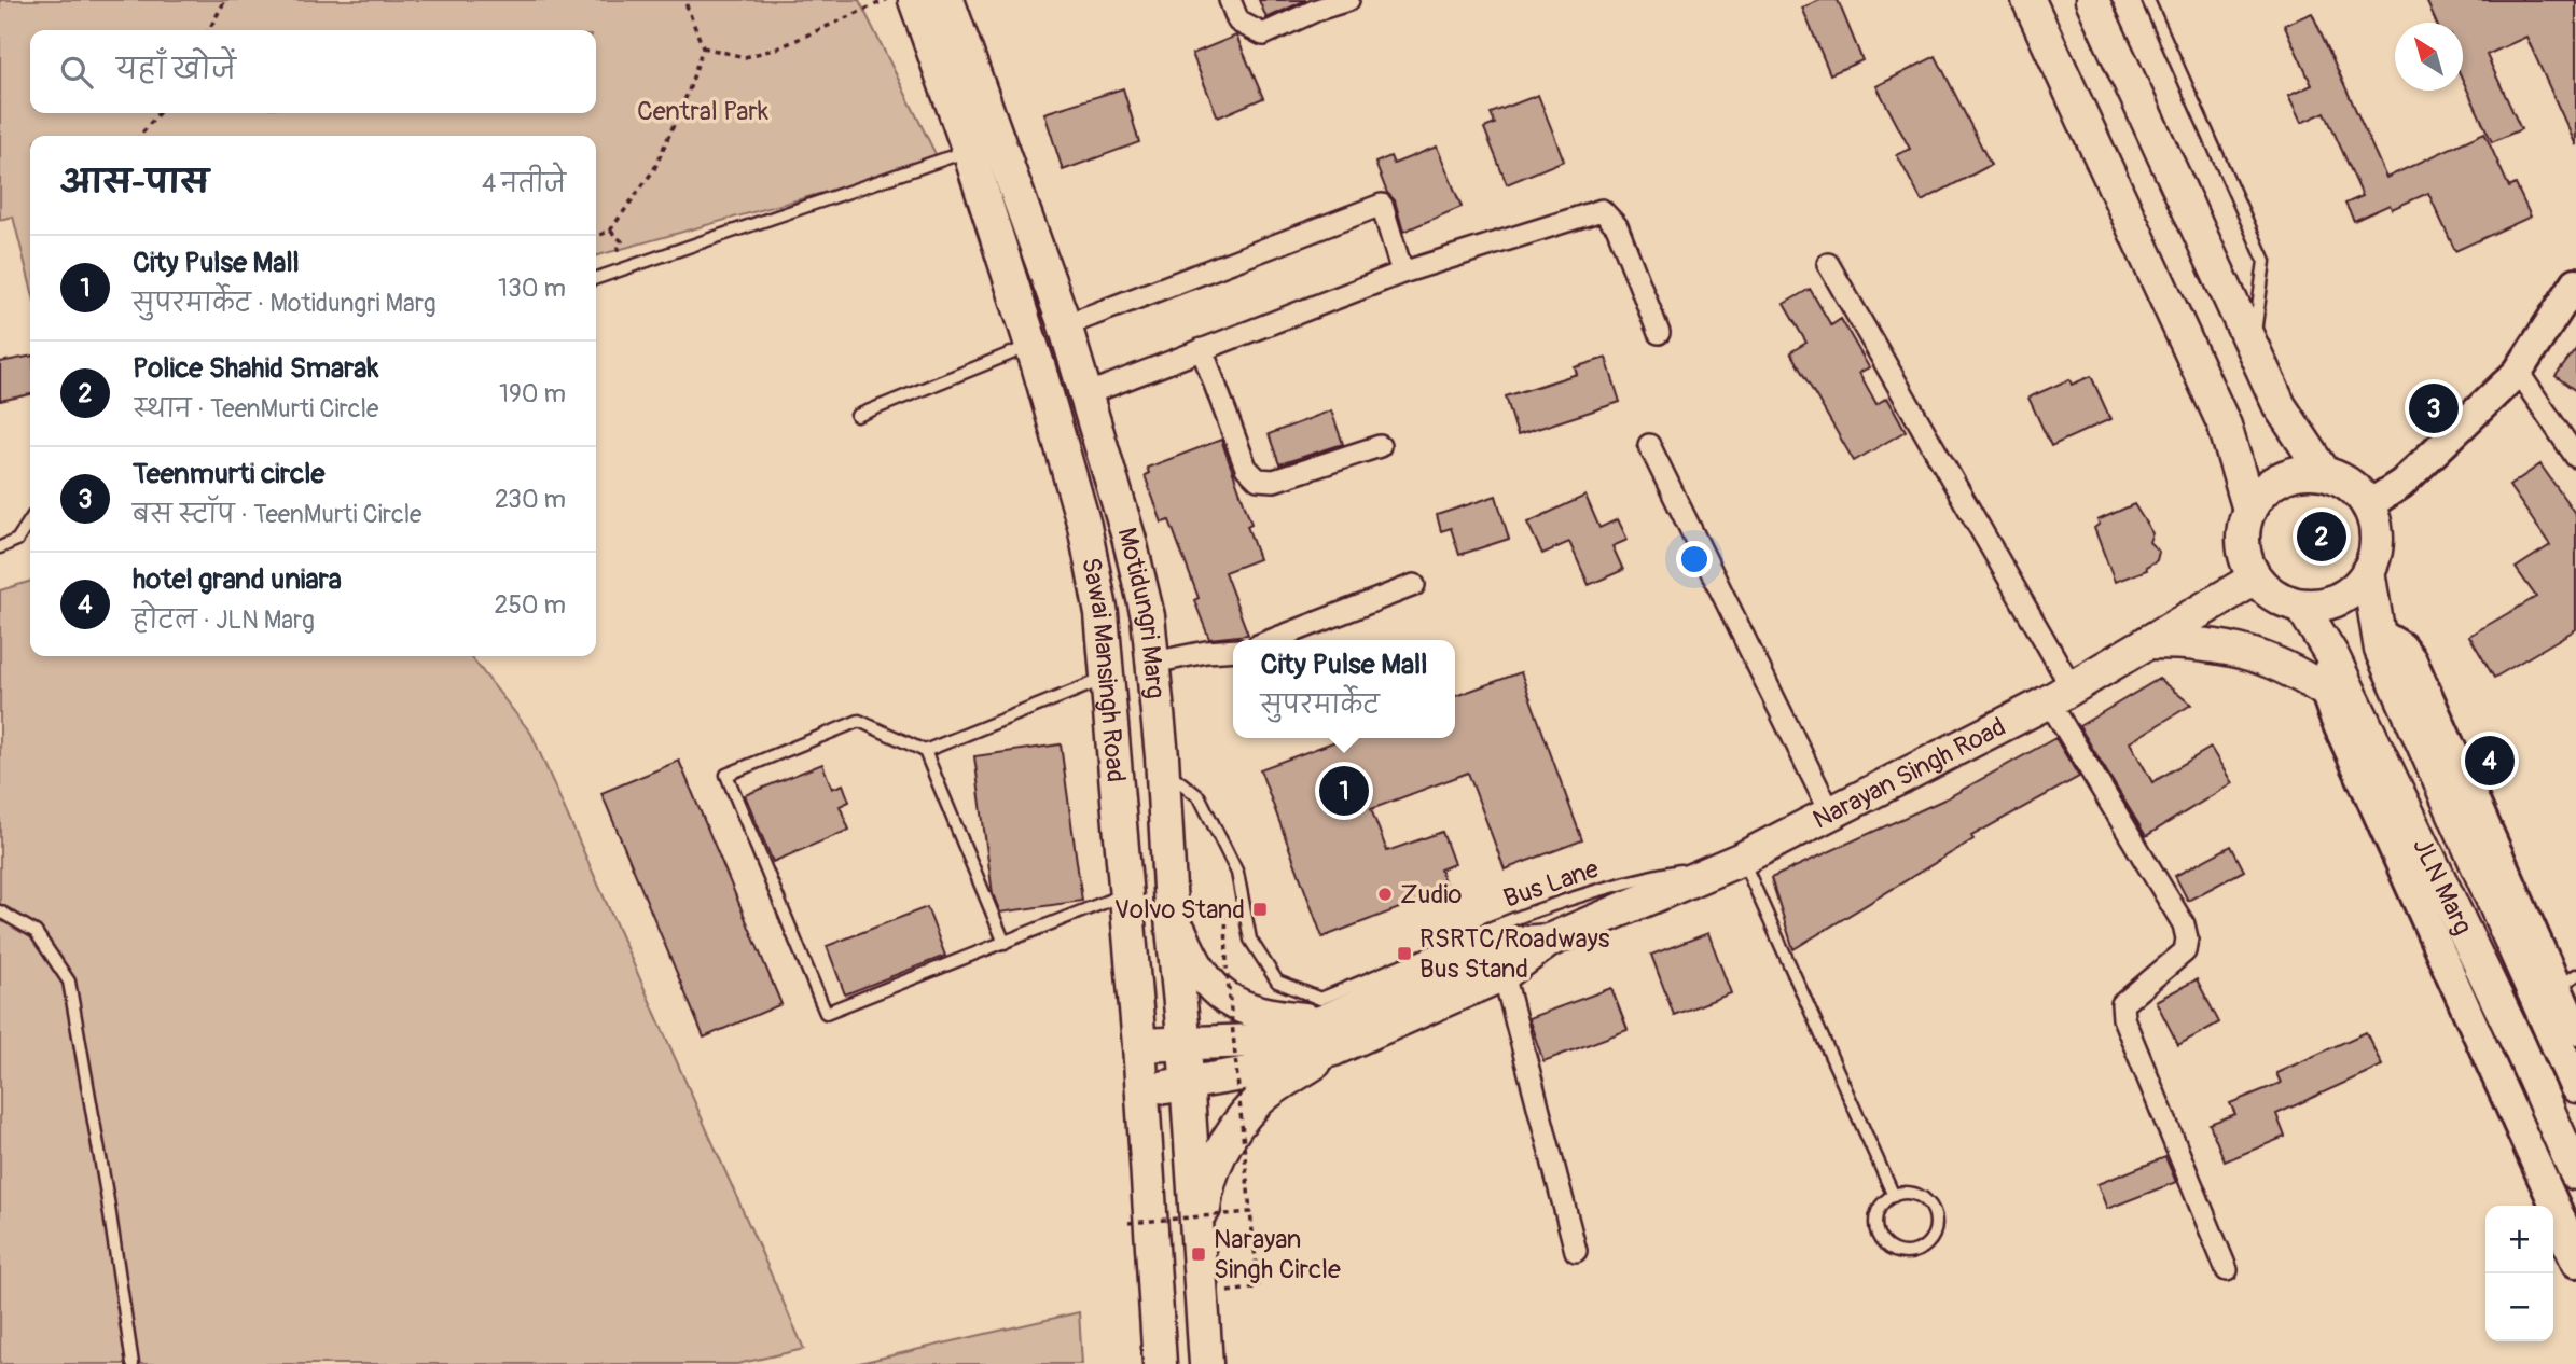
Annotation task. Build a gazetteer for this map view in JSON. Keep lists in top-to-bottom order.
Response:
{
  "streets": {
    "main road": [
      "Motidungri Marg",
      "Sawai Mansingh Road",
      "Narayan Singh Road",
      "JLN Marg"
    ],
    "lane": ["Bus Lane"]
  },
  "crossings": [
    ["Motidungri Marg", "Bus Lane"],
    ["Narayan Singh Road", "Bus Lane"],
    ["Narayan Singh Road", "JLN Marg"]
  ],
  "parks": ["Central Park"],
  "places": {
    "other": ["Zudio"],
    "transit": ["Volvo Stand", "RSRTC/Roadways Bus Stand", "Narayan Singh Circle"]
  },
  "north": "top left",
  "page": {
    "search": "यहाँ खोजें",
    "heading": ["आस-पास", "4 नतीजे"],
    "list": [
      {
        "mark": "1",
        "name": "City Pulse Mall",
        "note": "सुपरमार्केट · Motidungri Marg",
        "value": "130 m"
      },
      {
        "mark": "2",
        "name": "Police Shahid Smarak",
        "note": "स्थान · TeenMurti Circle",
        "value": "190 m"
      },
      {
        "mark": "3",
        "name": "Teenmurti circle",
        "note": "बस स्टॉप · TeenMurti Circle",
        "value": "230 m"
      },
      {
        "mark": "4",
        "name": "hotel grand uniara",
        "note": "होटल · JLN Marg",
        "value": "250 m"
      }
    ],
    "pins": [
      "3",
      "2",
      "4",
      "1"
    ],
    "popup": ["City Pulse Mall", "सुपरमार्केट"],
    "map_buttons": ["+", "−"]
  }
}
